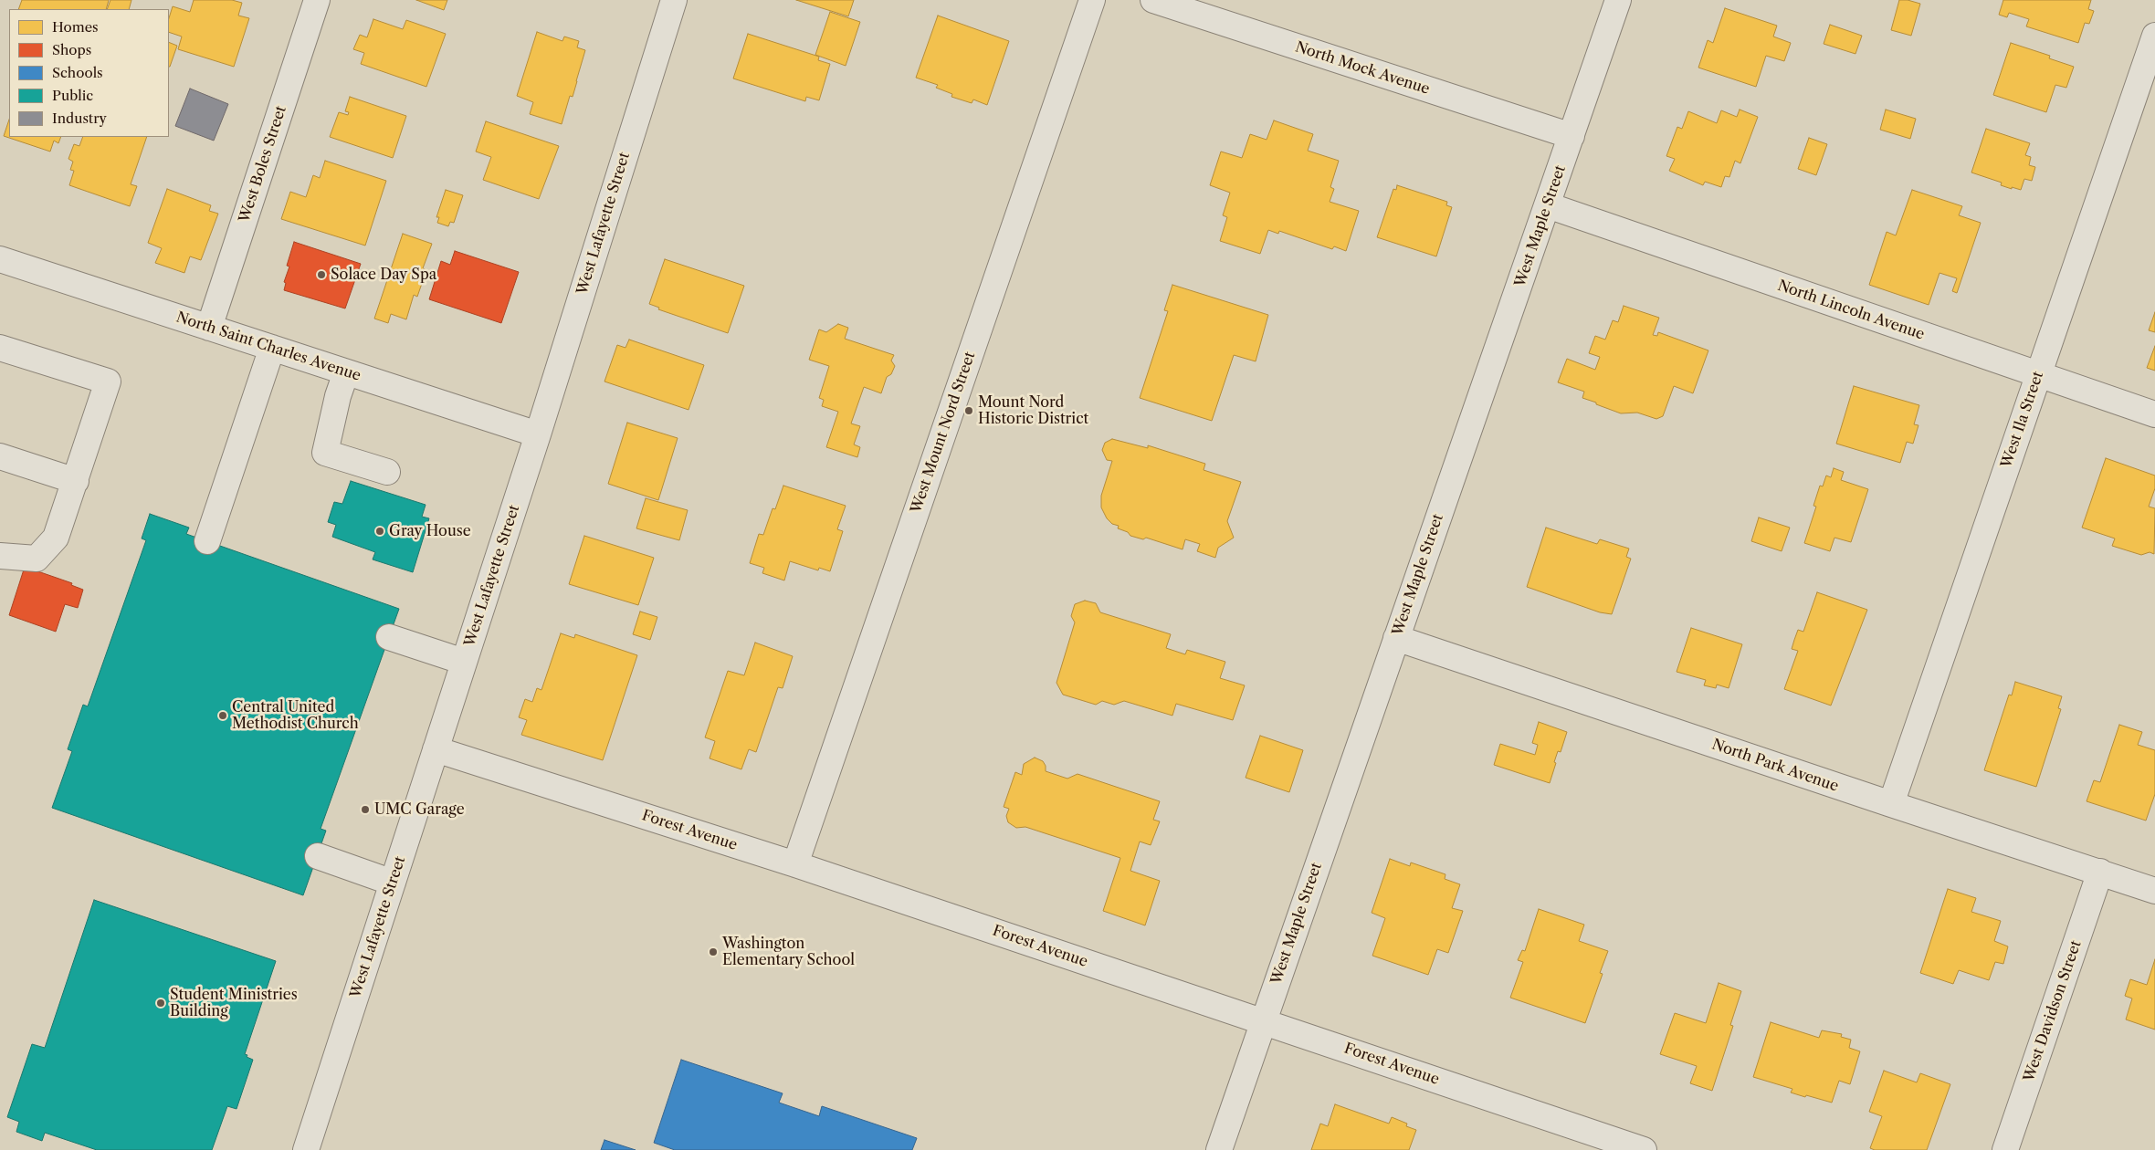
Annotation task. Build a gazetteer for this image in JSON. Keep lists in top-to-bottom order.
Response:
{
  "streets": {
    "street": [
      "North Mock Avenue",
      "West Boles Street",
      "West Lafayette Street",
      "West Maple Street",
      "North Lincoln Avenue",
      "North Saint Charles Avenue",
      "West Ila Street",
      "West Mount Nord Street",
      "North Park Avenue",
      "Forest Avenue",
      "West Davidson Street"
    ]
  },
  "crossings": [
    ["North Mock Avenue", "West Maple Street"],
    ["West Boles Street", "North Saint Charles Avenue"],
    ["West Lafayette Street", "North Saint Charles Avenue"],
    ["West Lafayette Street", "Forest Avenue"],
    ["West Maple Street", "North Lincoln Avenue"],
    ["West Maple Street", "North Park Avenue"],
    ["West Maple Street", "Forest Avenue"],
    ["North Lincoln Avenue", "West Ila Street"],
    ["West Ila Street", "North Park Avenue"],
    ["West Mount Nord Street", "Forest Avenue"],
    ["North Park Avenue", "West Davidson Street"]
  ],
  "places": [
    "Solace Day Spa",
    "Mount Nord Historic District",
    "Gray House",
    "Central United Methodist Church",
    "UMC Garage",
    "Washington Elementary School",
    "Student Ministries Building"
  ],
  "legend": [
    "Homes",
    "Shops",
    "Schools",
    "Public",
    "Industry"
  ]
}
